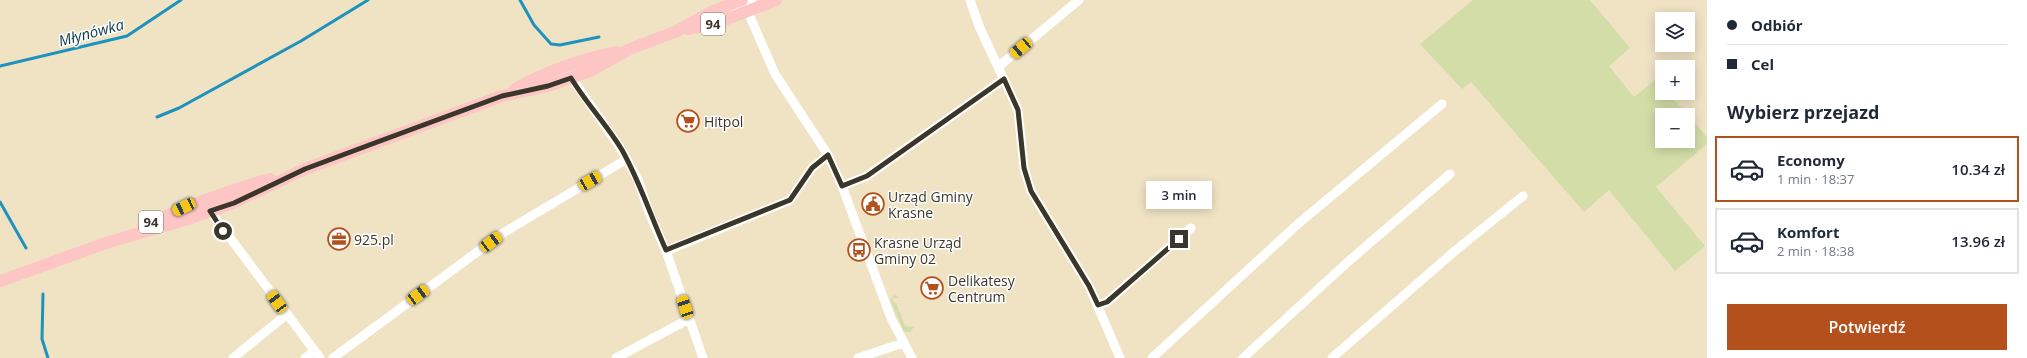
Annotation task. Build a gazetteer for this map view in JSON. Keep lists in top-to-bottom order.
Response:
{
  "streets": {
    "main road": ["94"]
  },
  "water": ["Młynówka"],
  "places": {
    "supermarket": ["Hitpol", "Delikatesy Centrum"],
    "public building": ["Urząd Gminy Krasne"],
    "office": ["925.pl"],
    "bus stop": ["Krasne Urząd Gminy 02"]
  },
  "page": {
    "banner": ["Odbiór", "Cel"],
    "map_buttons": ["+", "−"],
    "heading": "Wybierz przejazd",
    "list": [
      {
        "name": "Economy",
        "note": "1 min · 18:37",
        "value": "10.34 zł"
      },
      {
        "name": "Komfort",
        "note": "2 min · 18:38",
        "value": "13.96 zł"
      }
    ],
    "bubble": "3 min",
    "buttons": "Potwierdź"
  }
}
